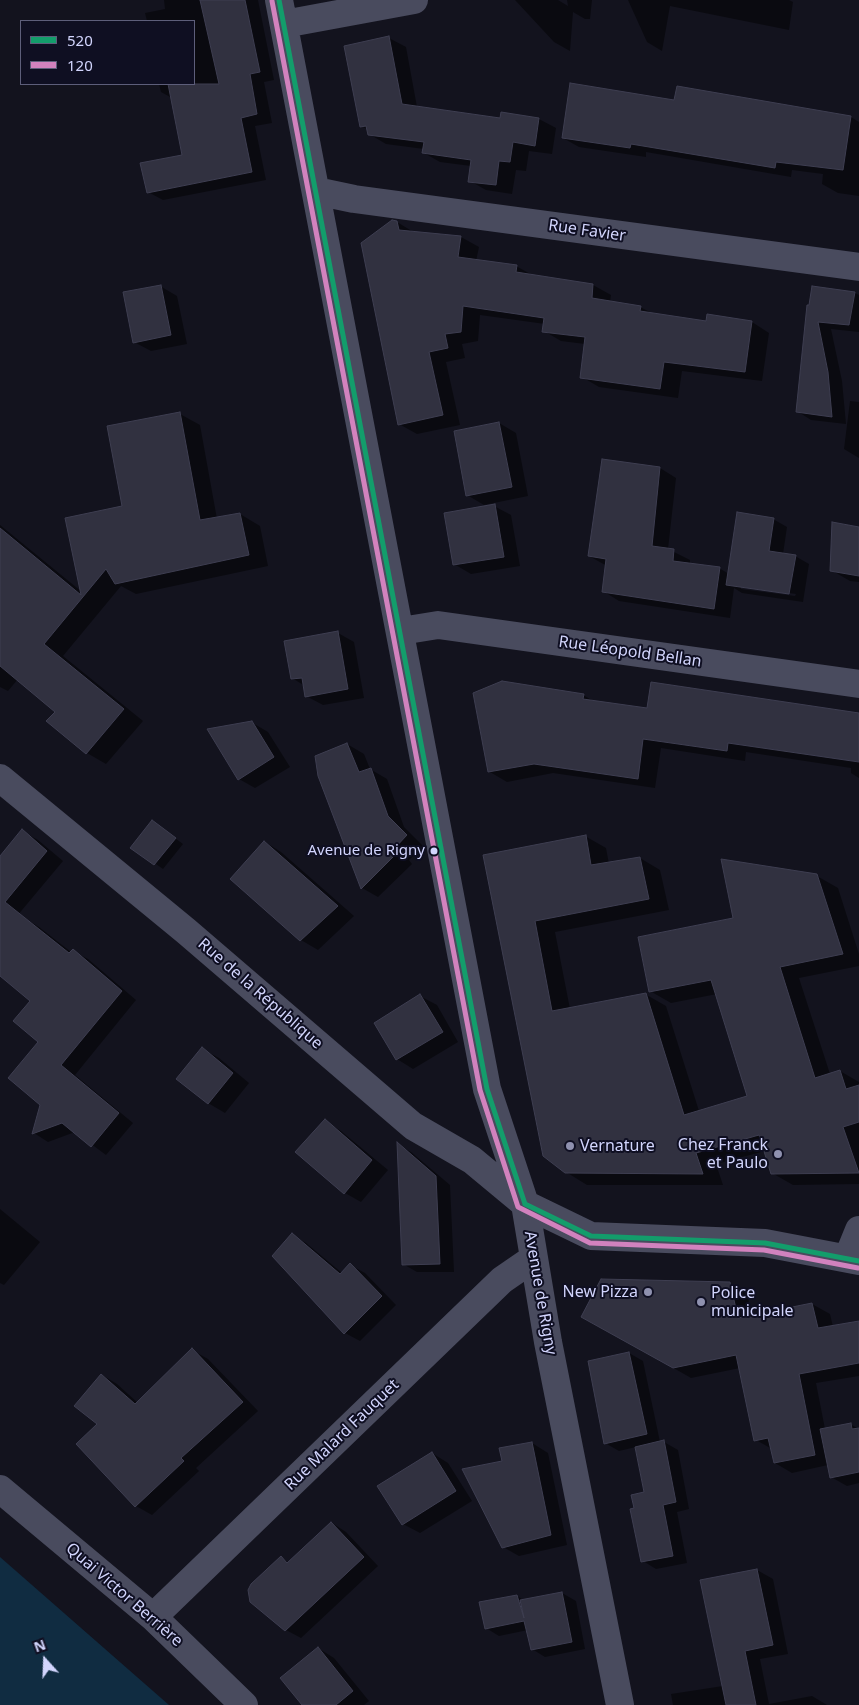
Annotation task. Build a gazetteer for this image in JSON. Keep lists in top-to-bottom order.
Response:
{
  "streets": {
    "street": [
      "Rue Favier",
      "Rue Léopold Bellan",
      "Rue de la République",
      "Avenue de Rigny",
      "Rue Malard Fauquet",
      "Quai Victor Berrière"
    ]
  },
  "crossings": [
    ["Rue Favier", "Avenue de Rigny"],
    ["Rue Léopold Bellan", "Avenue de Rigny"],
    ["Rue de la République", "Avenue de Rigny"],
    ["Avenue de Rigny", "Rue Malard Fauquet"],
    ["Rue Malard Fauquet", "Quai Victor Berrière"]
  ],
  "places": [
    "Avenue de Rigny",
    "Vernature",
    "Chez Franck et Paulo",
    "New Pizza",
    "Police municipale"
  ],
  "lines": ["transit line 520", "transit line 120"],
  "legend": ["520", "120"],
  "north": "top"
}
